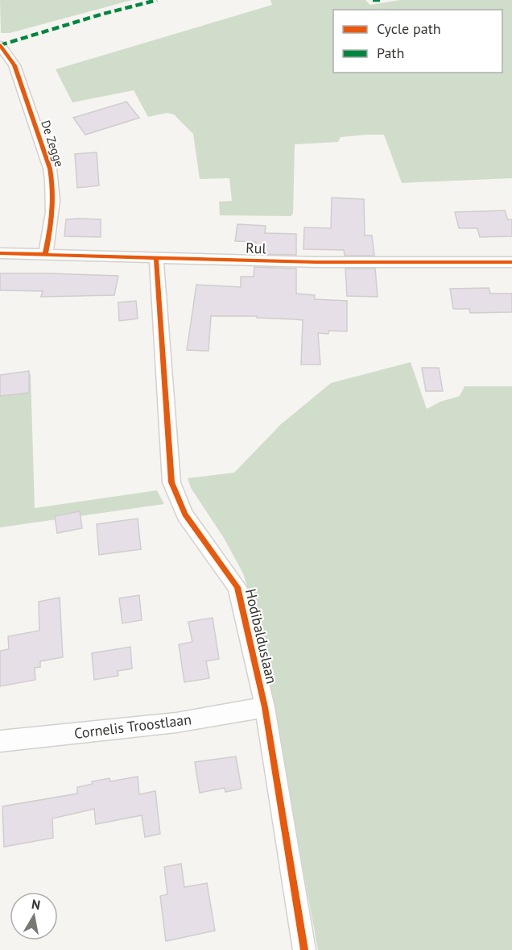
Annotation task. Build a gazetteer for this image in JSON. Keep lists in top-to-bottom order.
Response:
{
  "streets": {
    "street": [
      "De Zegge",
      "Rul",
      "Hodibalduslaan",
      "Cornelis Troostlaan"
    ]
  },
  "crossings": [
    ["De Zegge", "Rul"],
    ["Rul", "Hodibalduslaan"],
    ["Hodibalduslaan", "Cornelis Troostlaan"]
  ],
  "legend": ["Cycle path", "Path"],
  "north": "top"
}
